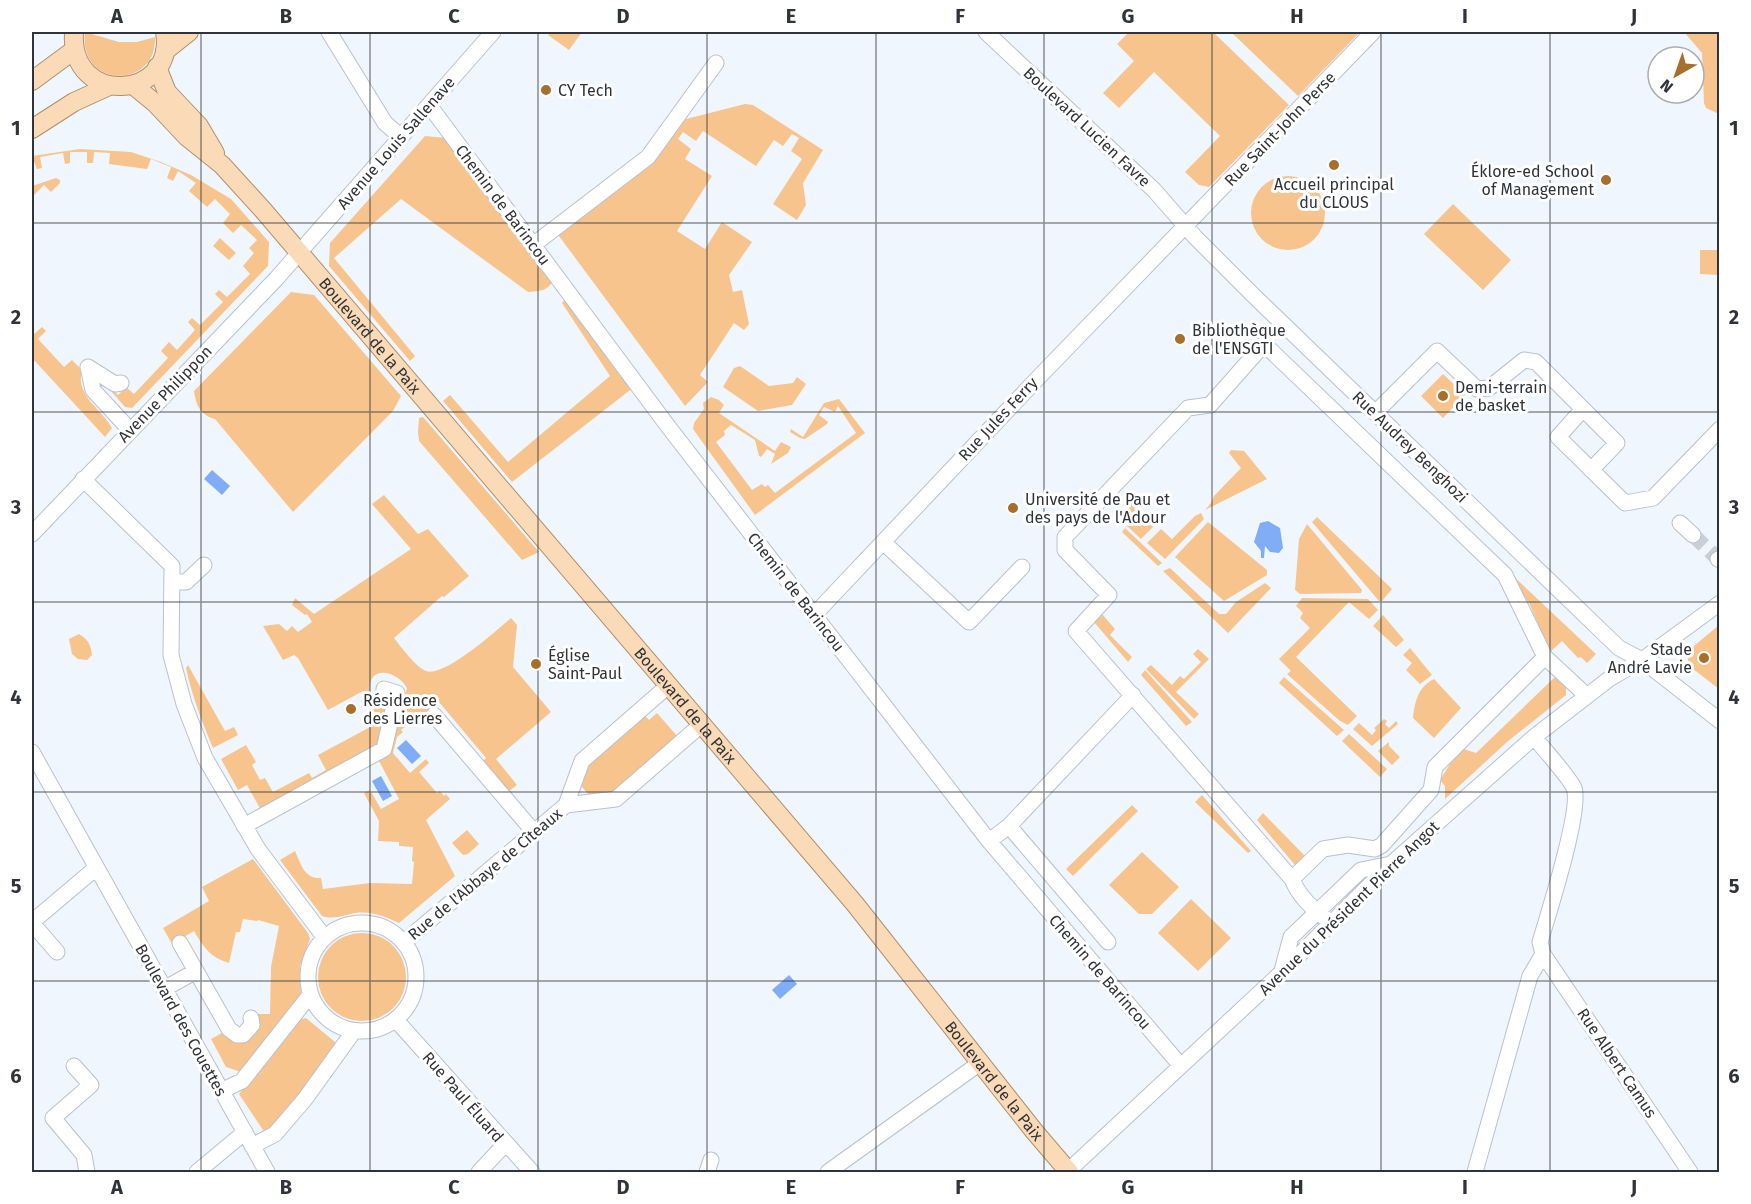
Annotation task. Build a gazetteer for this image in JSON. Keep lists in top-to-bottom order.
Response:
{
  "streets": {
    "main road": ["Boulevard de la Paix"],
    "street": [
      "Boulevard Lucien Favre",
      "Rue Saint-John Perse",
      "Avenue Louis Sallenave",
      "Chemin de Barincou",
      "Avenue Philippon",
      "Rue Jules Ferry",
      "Rue Audrey Benghozi",
      "Rue de l'Abbaye de Cîteaux",
      "Avenue du Président Pierre Angot",
      "Boulevard des Couettes",
      "Rue Albert Camus",
      "Rue Paul Éluard"
    ]
  },
  "crossings": [
    ["Boulevard Lucien Favre", "Rue Saint-John Perse"],
    ["Boulevard Lucien Favre", "Rue Jules Ferry"],
    ["Boulevard Lucien Favre", "Rue Audrey Benghozi"],
    ["Rue Saint-John Perse", "Rue Jules Ferry"],
    ["Rue Saint-John Perse", "Rue Audrey Benghozi"],
    ["Avenue Louis Sallenave", "Chemin de Barincou"],
    ["Avenue Louis Sallenave", "Boulevard de la Paix"],
    ["Avenue Louis Sallenave", "Avenue Philippon"],
    ["Chemin de Barincou", "Rue Jules Ferry"],
    ["Chemin de Barincou", "Avenue du Président Pierre Angot"],
    ["Boulevard de la Paix", "Avenue Philippon"],
    ["Boulevard de la Paix", "Rue de l'Abbaye de Cîteaux"],
    ["Boulevard de la Paix", "Avenue du Président Pierre Angot"],
    ["Rue Jules Ferry", "Rue Audrey Benghozi"],
    ["Rue Audrey Benghozi", "Avenue du Président Pierre Angot"],
    ["Rue de l'Abbaye de Cîteaux", "Rue Paul Éluard"]
  ],
  "places": [
    "CY Tech",
    "Accueil principal du CLOUS",
    "Éklore-ed School of Management",
    "Bibliothèque de l'ENSGTI",
    "Demi-terrain de basket",
    "Université de Pau et des pays de l'Adour",
    "Stade André Lavie",
    "Église Saint-Paul",
    "Résidence des Lierres"
  ],
  "north": "bottom left",
  "grid": {
    "columns": [
      "A",
      "B",
      "C",
      "D",
      "E",
      "F",
      "G",
      "H",
      "I",
      "J"
    ],
    "rows": [
      "1",
      "2",
      "3",
      "4",
      "5",
      "6"
    ]
  }
}
